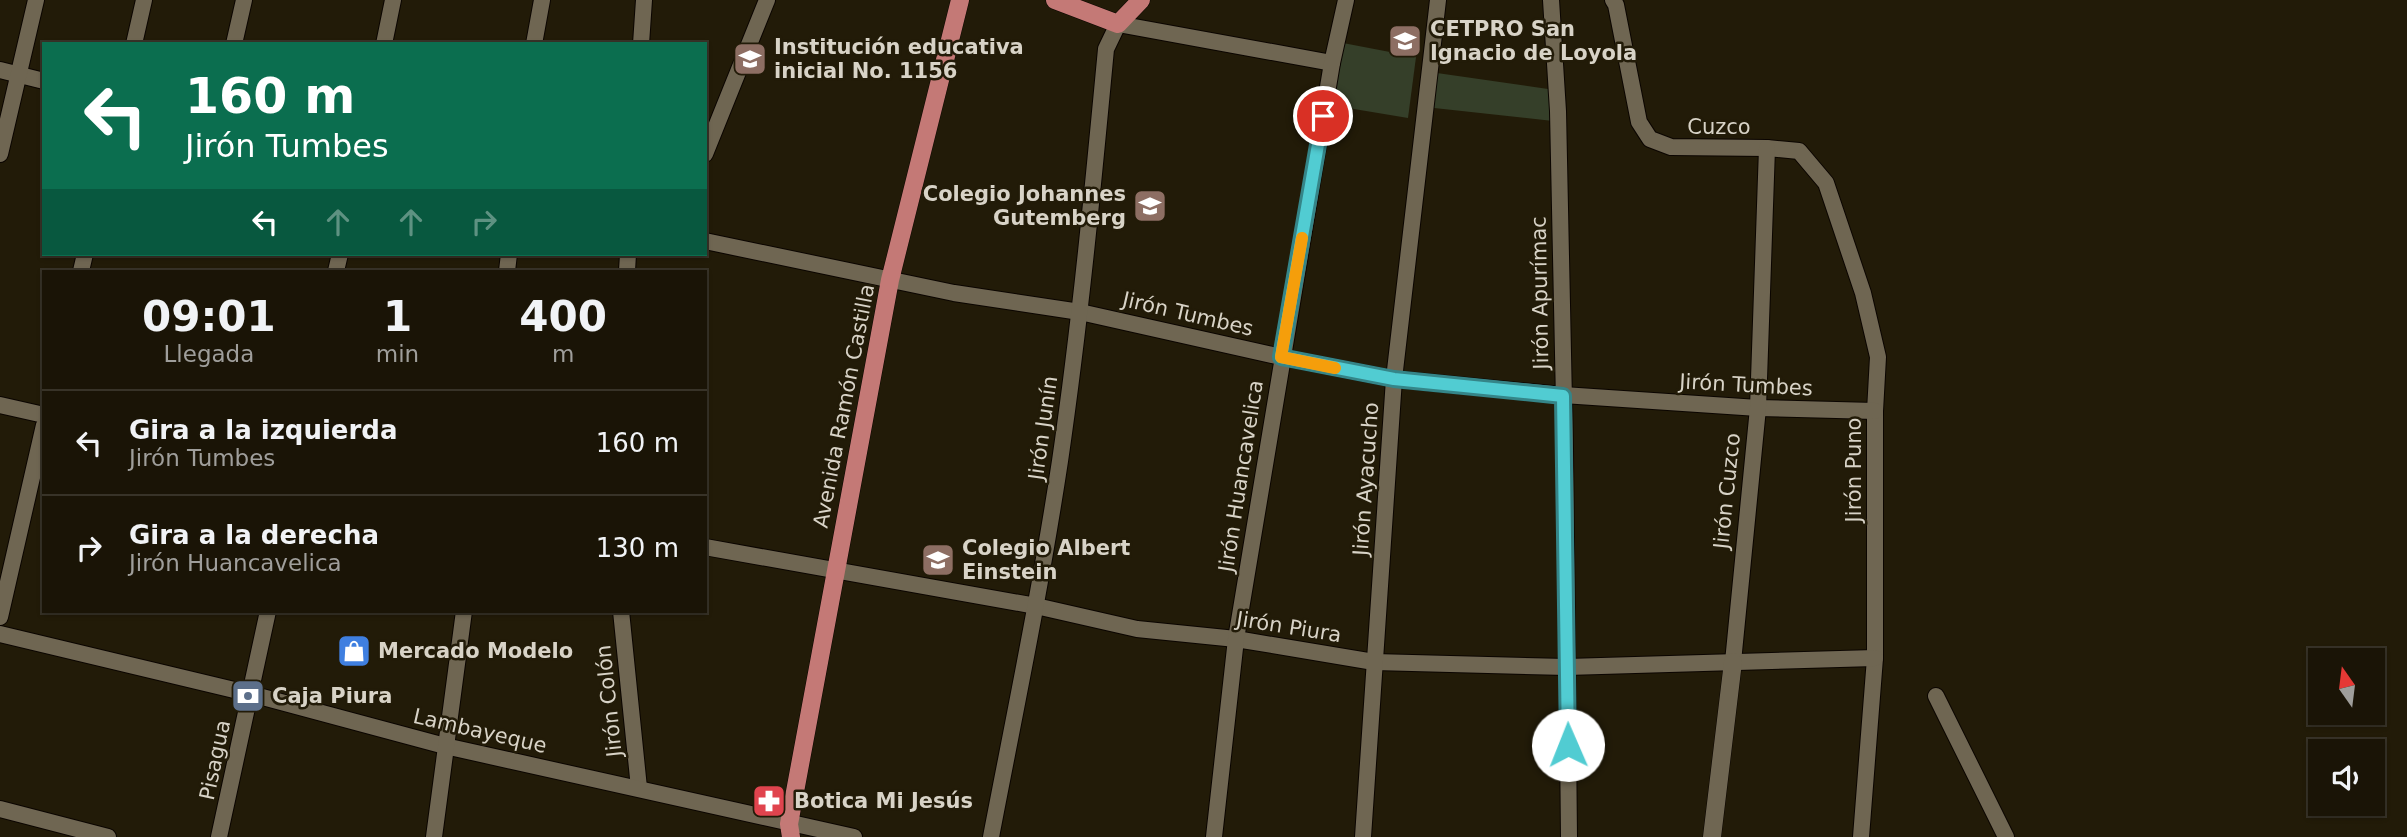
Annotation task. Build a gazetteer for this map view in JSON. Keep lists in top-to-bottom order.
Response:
{
  "streets": {
    "main road": ["Avenida Ramón Castilla"],
    "street": [
      "Cuzco",
      "Jirón Apurímac",
      "Jirón Tumbes",
      "Jirón Junín",
      "Jirón Puno",
      "Jirón Huancavelica",
      "Jirón Ayacucho",
      "Jirón Cuzco",
      "Jirón Piura",
      "Jirón Colón",
      "Lambayeque",
      "Pisagua"
    ]
  },
  "crossings": [
    ["Cuzco", "Jirón Puno"],
    ["Cuzco", "Jirón Cuzco"],
    ["Jirón Apurímac", "Jirón Tumbes"],
    ["Jirón Apurímac", "Jirón Piura"],
    ["Jirón Tumbes", "Avenida Ramón Castilla"],
    ["Jirón Tumbes", "Jirón Junín"],
    ["Jirón Tumbes", "Jirón Puno"],
    ["Jirón Tumbes", "Jirón Huancavelica"],
    ["Jirón Tumbes", "Jirón Ayacucho"],
    ["Jirón Tumbes", "Jirón Cuzco"],
    ["Avenida Ramón Castilla", "Jirón Piura"],
    ["Avenida Ramón Castilla", "Lambayeque"],
    ["Jirón Junín", "Jirón Piura"],
    ["Jirón Puno", "Jirón Cuzco"],
    ["Jirón Puno", "Jirón Piura"],
    ["Jirón Huancavelica", "Jirón Piura"],
    ["Jirón Ayacucho", "Jirón Piura"],
    ["Jirón Cuzco", "Jirón Piura"],
    ["Jirón Colón", "Lambayeque"],
    ["Lambayeque", "Pisagua"]
  ],
  "places": {
    "school or university": [
      "CETPRO San Ignacio de Loyola",
      "Institución educativa inicial No. 1156",
      "Colegio Johannes Gutemberg",
      "Colegio Albert Einstein"
    ],
    "shop": ["Mercado Modelo"],
    "bank": ["Caja Piura"],
    "pharmacy": ["Botica Mi Jesús"]
  },
  "north": "top",
  "page": {
    "turn": ["160 m", "Jirón Tumbes"],
    "eta": [
      "09:01",
      "Llegada",
      "1",
      "min",
      "400",
      "m"
    ],
    "list": [
      {
        "name": "Gira a la izquierda",
        "note": "Jirón Tumbes",
        "value": "160 m"
      },
      {
        "name": "Gira a la derecha",
        "note": "Jirón Huancavelica",
        "value": "130 m"
      }
    ]
  }
}
